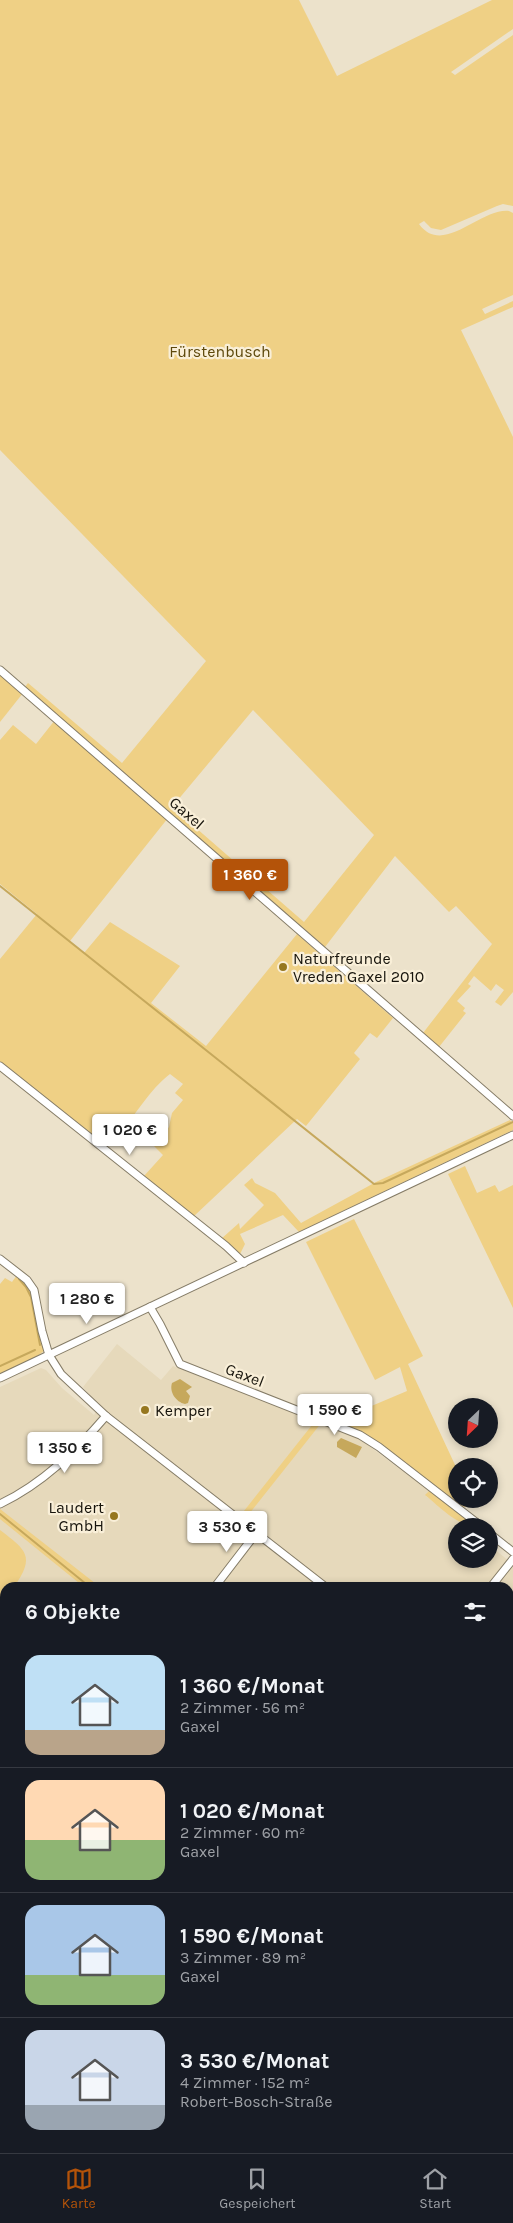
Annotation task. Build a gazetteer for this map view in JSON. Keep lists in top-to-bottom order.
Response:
{
  "streets": {
    "street": ["Gaxel"]
  },
  "parks": ["Fürstenbusch"],
  "places": ["Naturfreunde Vreden Gaxel 2010", "Kemper", "Laudert GmbH"],
  "north": "bottom left",
  "page": {
    "price": [
      "1 360 €",
      "1 020 €",
      "1 280 €",
      "1 590 €",
      "1 350 €",
      "3 530 €"
    ],
    "heading": "6 Objekte",
    "list": [
      {
        "name": "1 360 €/Monat",
        "note": "2 Zimmer · 56 m² · Gaxel"
      },
      {
        "name": "1 020 €/Monat",
        "note": "2 Zimmer · 60 m² · Gaxel"
      },
      {
        "name": "1 590 €/Monat",
        "note": "3 Zimmer · 89 m² · Gaxel"
      },
      {
        "name": "3 530 €/Monat",
        "note": "4 Zimmer · 152 m² · Robert-Bosch-Straße"
      }
    ],
    "tabs": ["Karte", "Gespeichert", "Start"]
  }
}
